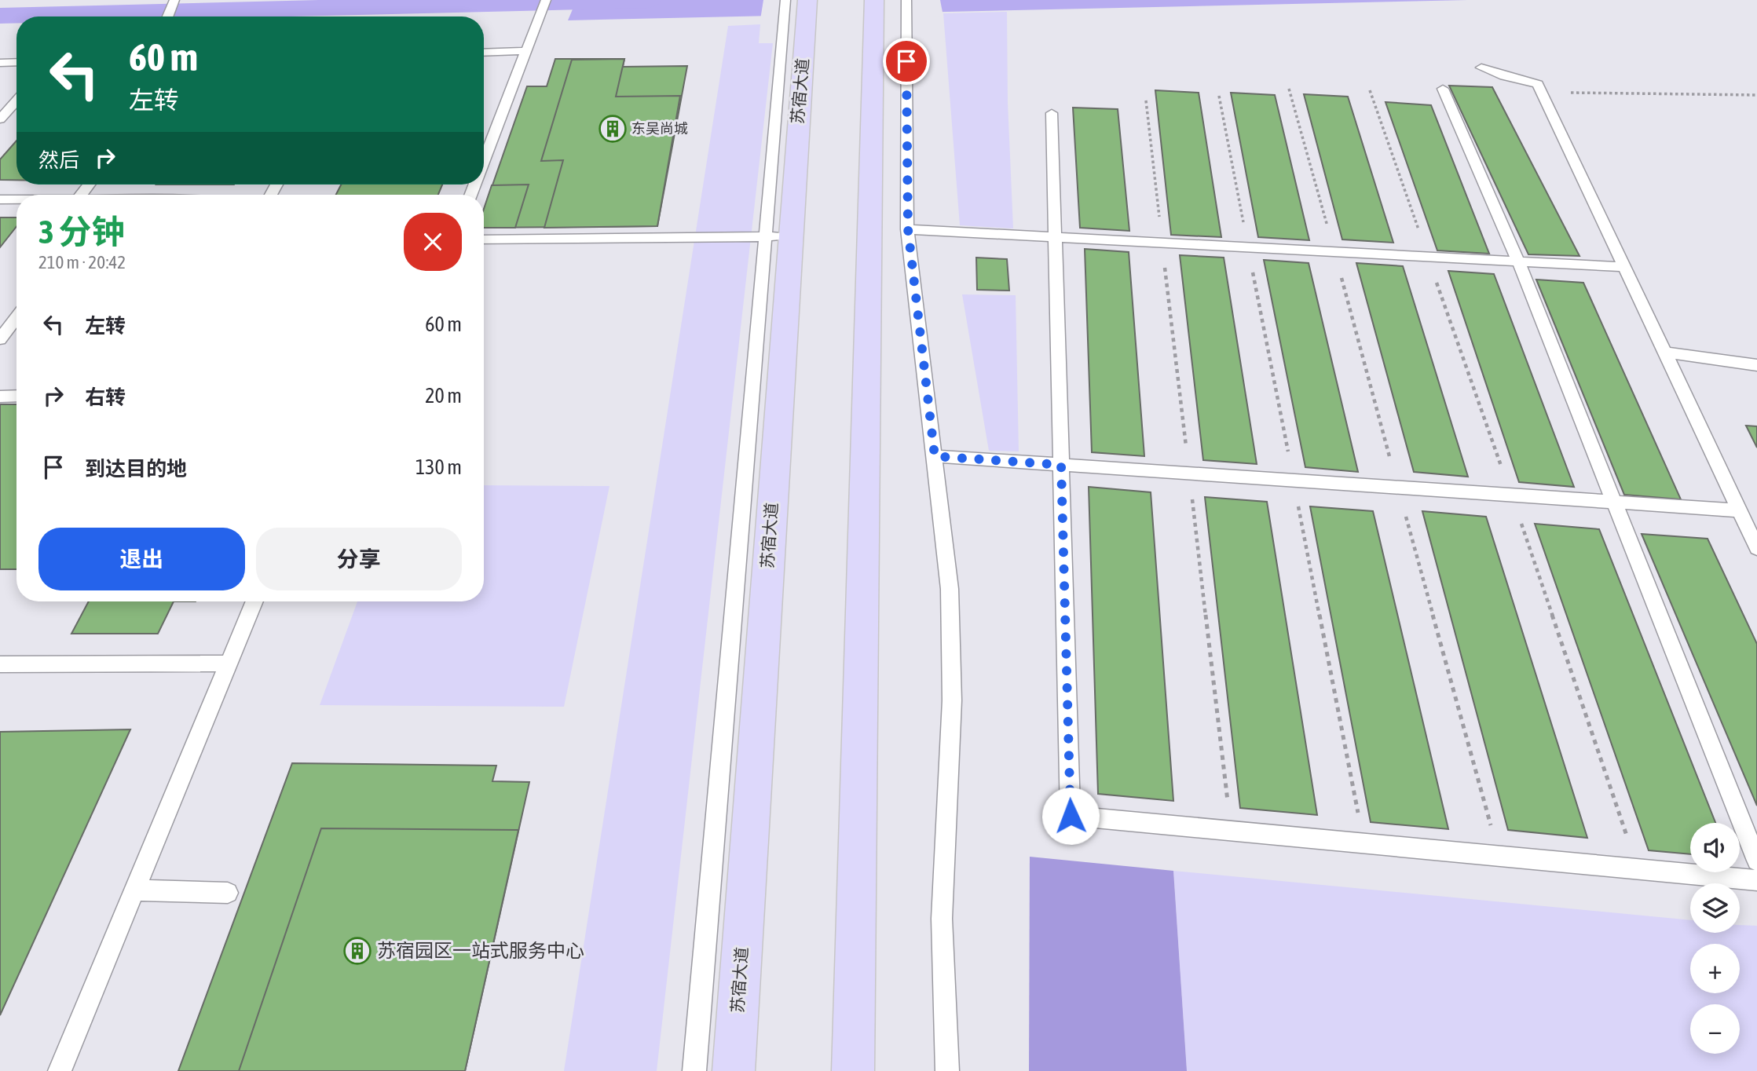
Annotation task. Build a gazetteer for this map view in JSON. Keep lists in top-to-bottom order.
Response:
{
  "streets": {
    "main road": ["苏宿大道"]
  },
  "places": {
    "building": ["东吴尚城", "苏宿园区一站式服务中心"]
  },
  "page": {
    "turn": ["60 m", "左转"],
    "then": "然后",
    "heading": ["3 分钟", "210 m · 20:42"],
    "list": [
      {
        "name": "左转",
        "value": "60 m"
      },
      {
        "name": "右转",
        "value": "20 m"
      },
      {
        "name": "到达目的地",
        "value": "130 m"
      }
    ],
    "buttons": ["退出", "分享"],
    "map_buttons": ["+", "−"]
  }
}
